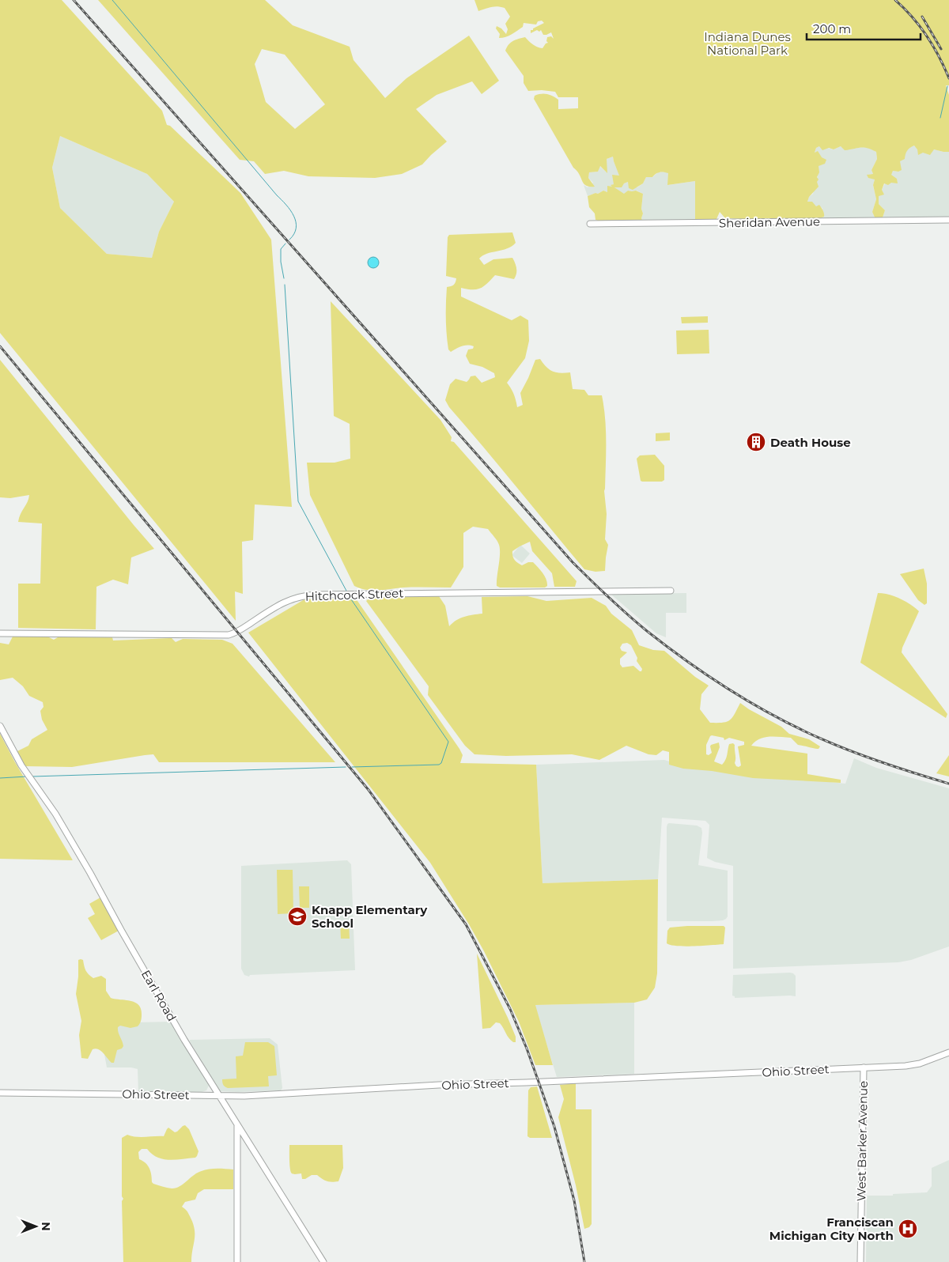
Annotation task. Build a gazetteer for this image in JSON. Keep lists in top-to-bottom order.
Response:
{
  "streets": {
    "street": [
      "Sheridan Avenue",
      "Hitchcock Street",
      "Earl Road",
      "Ohio Street",
      "West Barker Avenue"
    ]
  },
  "crossings": [
    ["Earl Road", "Ohio Street"],
    ["Ohio Street", "West Barker Avenue"]
  ],
  "parks": ["Indiana Dunes National Park"],
  "places": {
    "building": ["Death House"],
    "school or university": ["Knapp Elementary School"],
    "hospital": ["Franciscan Michigan City North"]
  },
  "scale_bar": "200 m",
  "north": "right"
}
